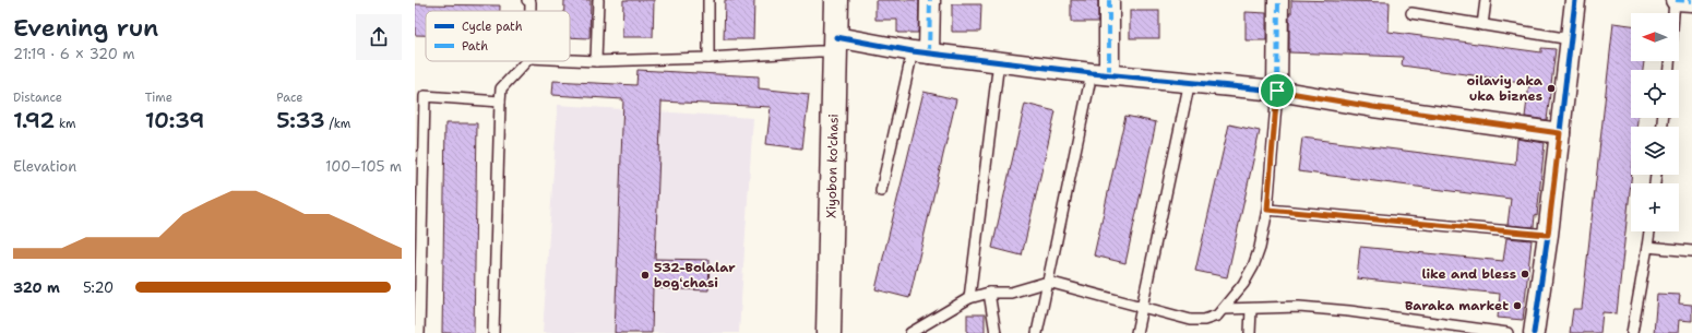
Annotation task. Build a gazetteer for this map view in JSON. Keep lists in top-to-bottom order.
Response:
{
  "streets": {
    "street": ["Xiyobon ko'chasi"]
  },
  "places": [
    "oilaviy aka uka biznes",
    "like and bless",
    "532-Bolalar bogʻchasi",
    "Baraka market"
  ],
  "legend": ["Cycle path", "Path"],
  "north": "left",
  "page": {
    "heading": ["Evening run", "21:19 · 6 × 320 m"],
    "map_buttons": "+",
    "stats": [
      ["Distance", "1.92 km"],
      ["Time", "10:39"],
      ["Pace", "5:33 /km"]
    ],
    "chart": ["Elevation", "100–105 m"],
    "list": [
      {
        "name": "320 m",
        "note": "5:20"
      }
    ]
  }
}
